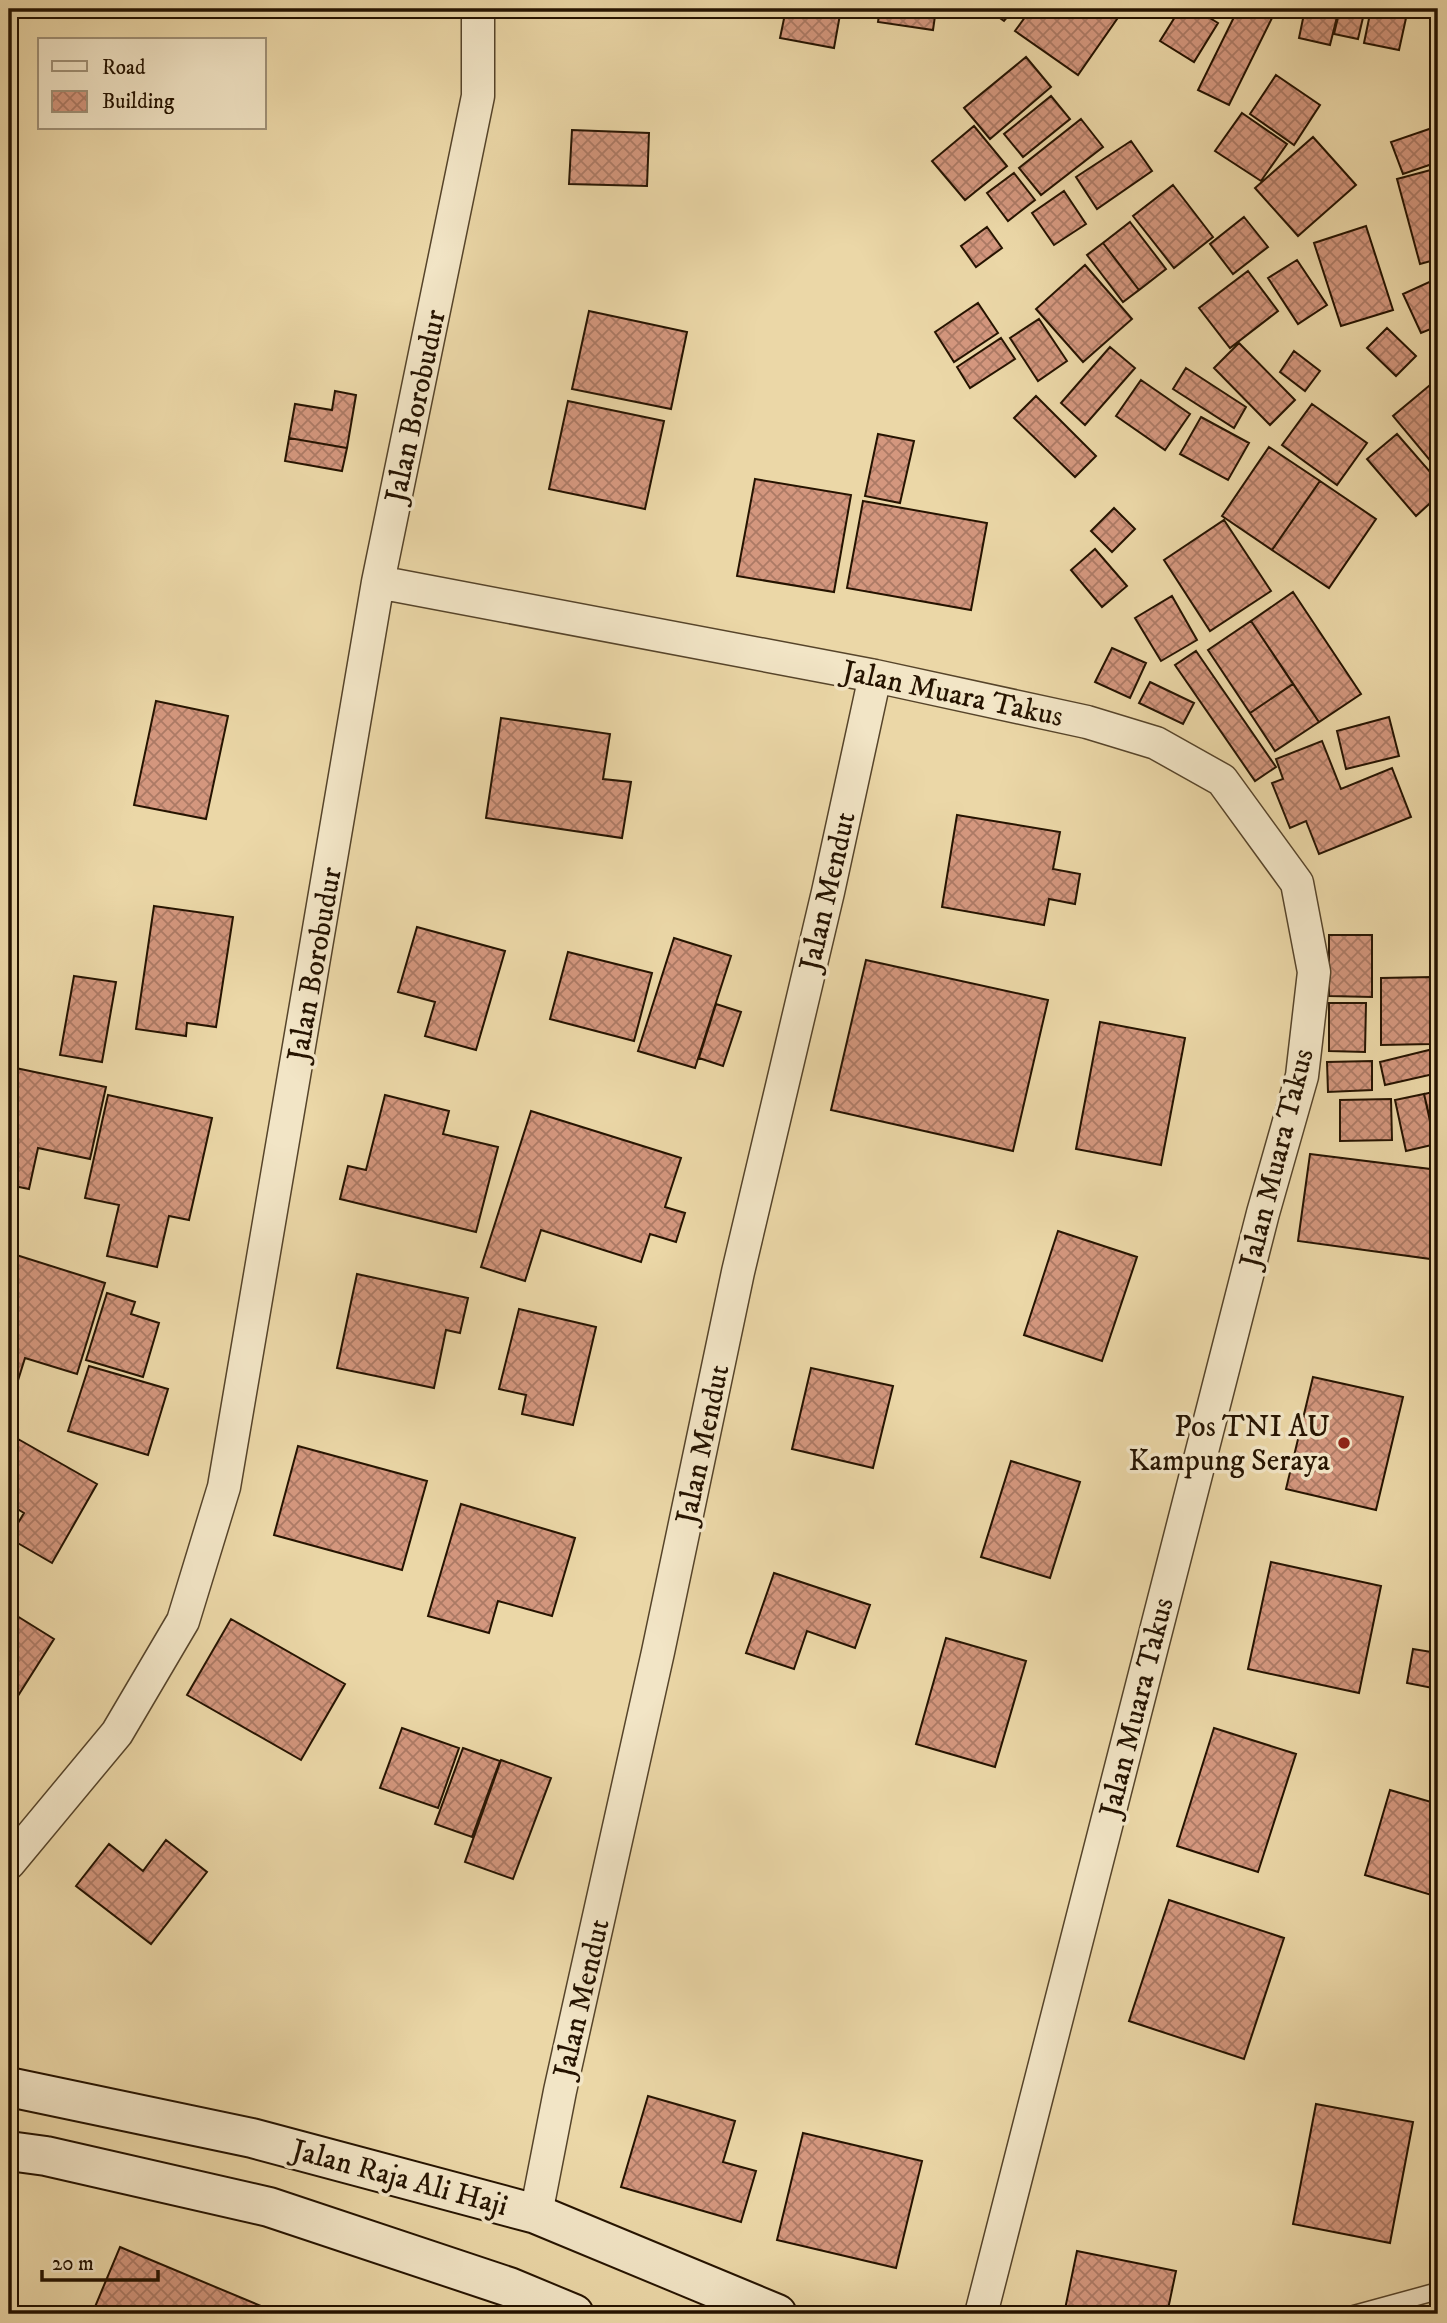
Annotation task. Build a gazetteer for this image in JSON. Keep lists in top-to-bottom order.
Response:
{
  "streets": {
    "main road": ["Jalan Raja Ali Haji"],
    "street": ["Jalan Borobudur", "Jalan Muara Takus", "Jalan Mendut"]
  },
  "crossings": [
    ["Jalan Borobudur", "Jalan Muara Takus"],
    ["Jalan Muara Takus", "Jalan Mendut"],
    ["Jalan Mendut", "Jalan Raja Ali Haji"]
  ],
  "places": ["Pos TNI AU Kampung Seraya"],
  "legend": ["Road", "Building"],
  "scale_bar": "20 m"
}
